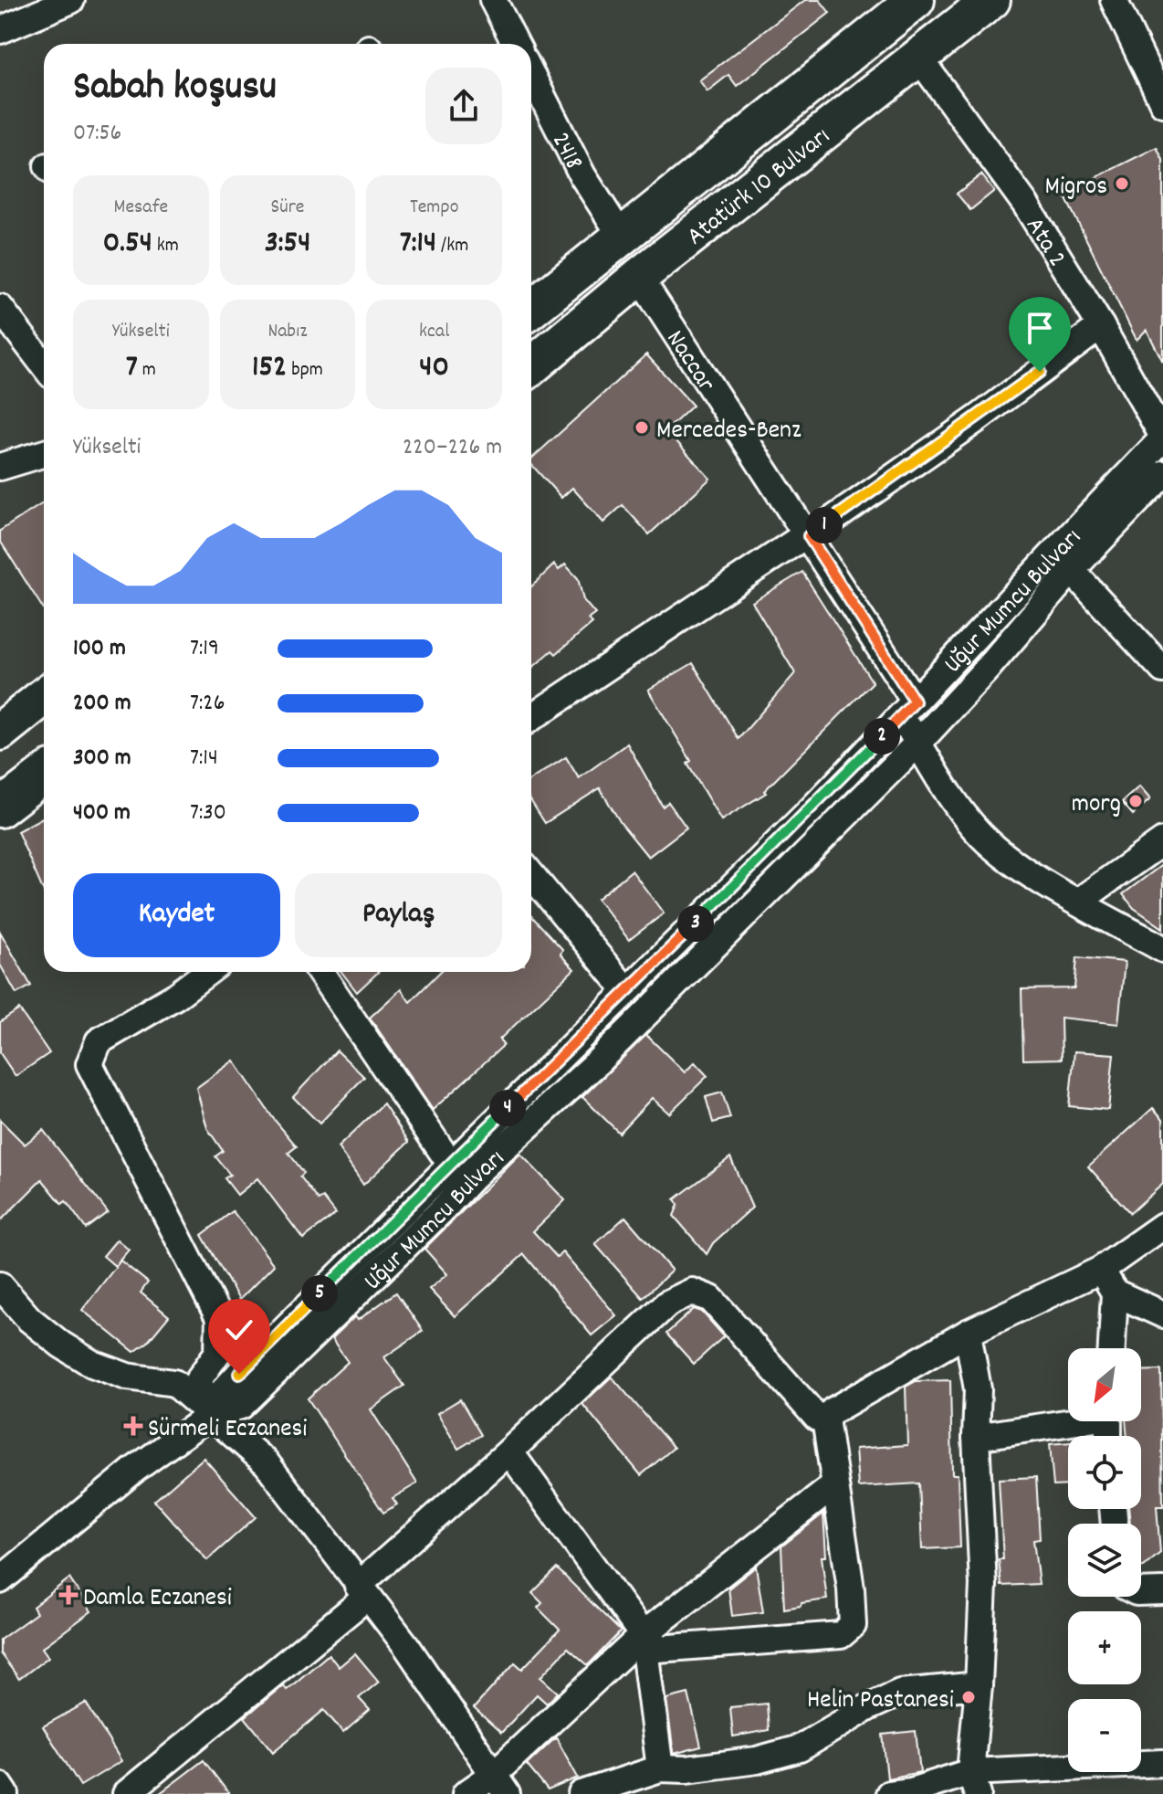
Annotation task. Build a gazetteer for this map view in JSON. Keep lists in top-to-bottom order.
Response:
{
  "streets": {
    "highway": ["Atatürk 10 Bulvarı"],
    "street": [
      "2418",
      "Ata 2",
      "Naccar",
      "Uğur Mumcu Bulvarı"
    ]
  },
  "crossings": [
    ["2418", "Atatürk 10 Bulvarı"],
    ["Atatürk 10 Bulvarı", "Ata 2"],
    ["Atatürk 10 Bulvarı", "Naccar"],
    ["Ata 2", "Uğur Mumcu Bulvarı"],
    ["Naccar", "Uğur Mumcu Bulvarı"]
  ],
  "places": {
    "other": [
      "Migros",
      "Mercedes-Benz",
      "morg",
      "Helin Pastanesi"
    ],
    "health": ["Sürmeli Eczanesi", "Damla Eczanesi"]
  },
  "north": "bottom left",
  "page": {
    "heading": ["Sabah koşusu", "07:56"],
    "stats": [
      ["Mesafe", "0.54 km"],
      ["Süre", "3:54"],
      ["Tempo", "7:14 /km"],
      ["Yükselti", "7 m"],
      ["Nabız", "152 bpm"],
      ["kcal", "40"]
    ],
    "chart": ["Yükselti", "220–226 m"],
    "pins": [
      "1",
      "2",
      "3",
      "4",
      "5"
    ],
    "list": [
      {
        "name": "100 m",
        "note": "7:19"
      },
      {
        "name": "200 m",
        "note": "7:26"
      },
      {
        "name": "300 m",
        "note": "7:14"
      },
      {
        "name": "400 m",
        "note": "7:30"
      }
    ],
    "buttons": ["Kaydet", "Paylaş"],
    "map_buttons": ["+", "−"]
  }
}
